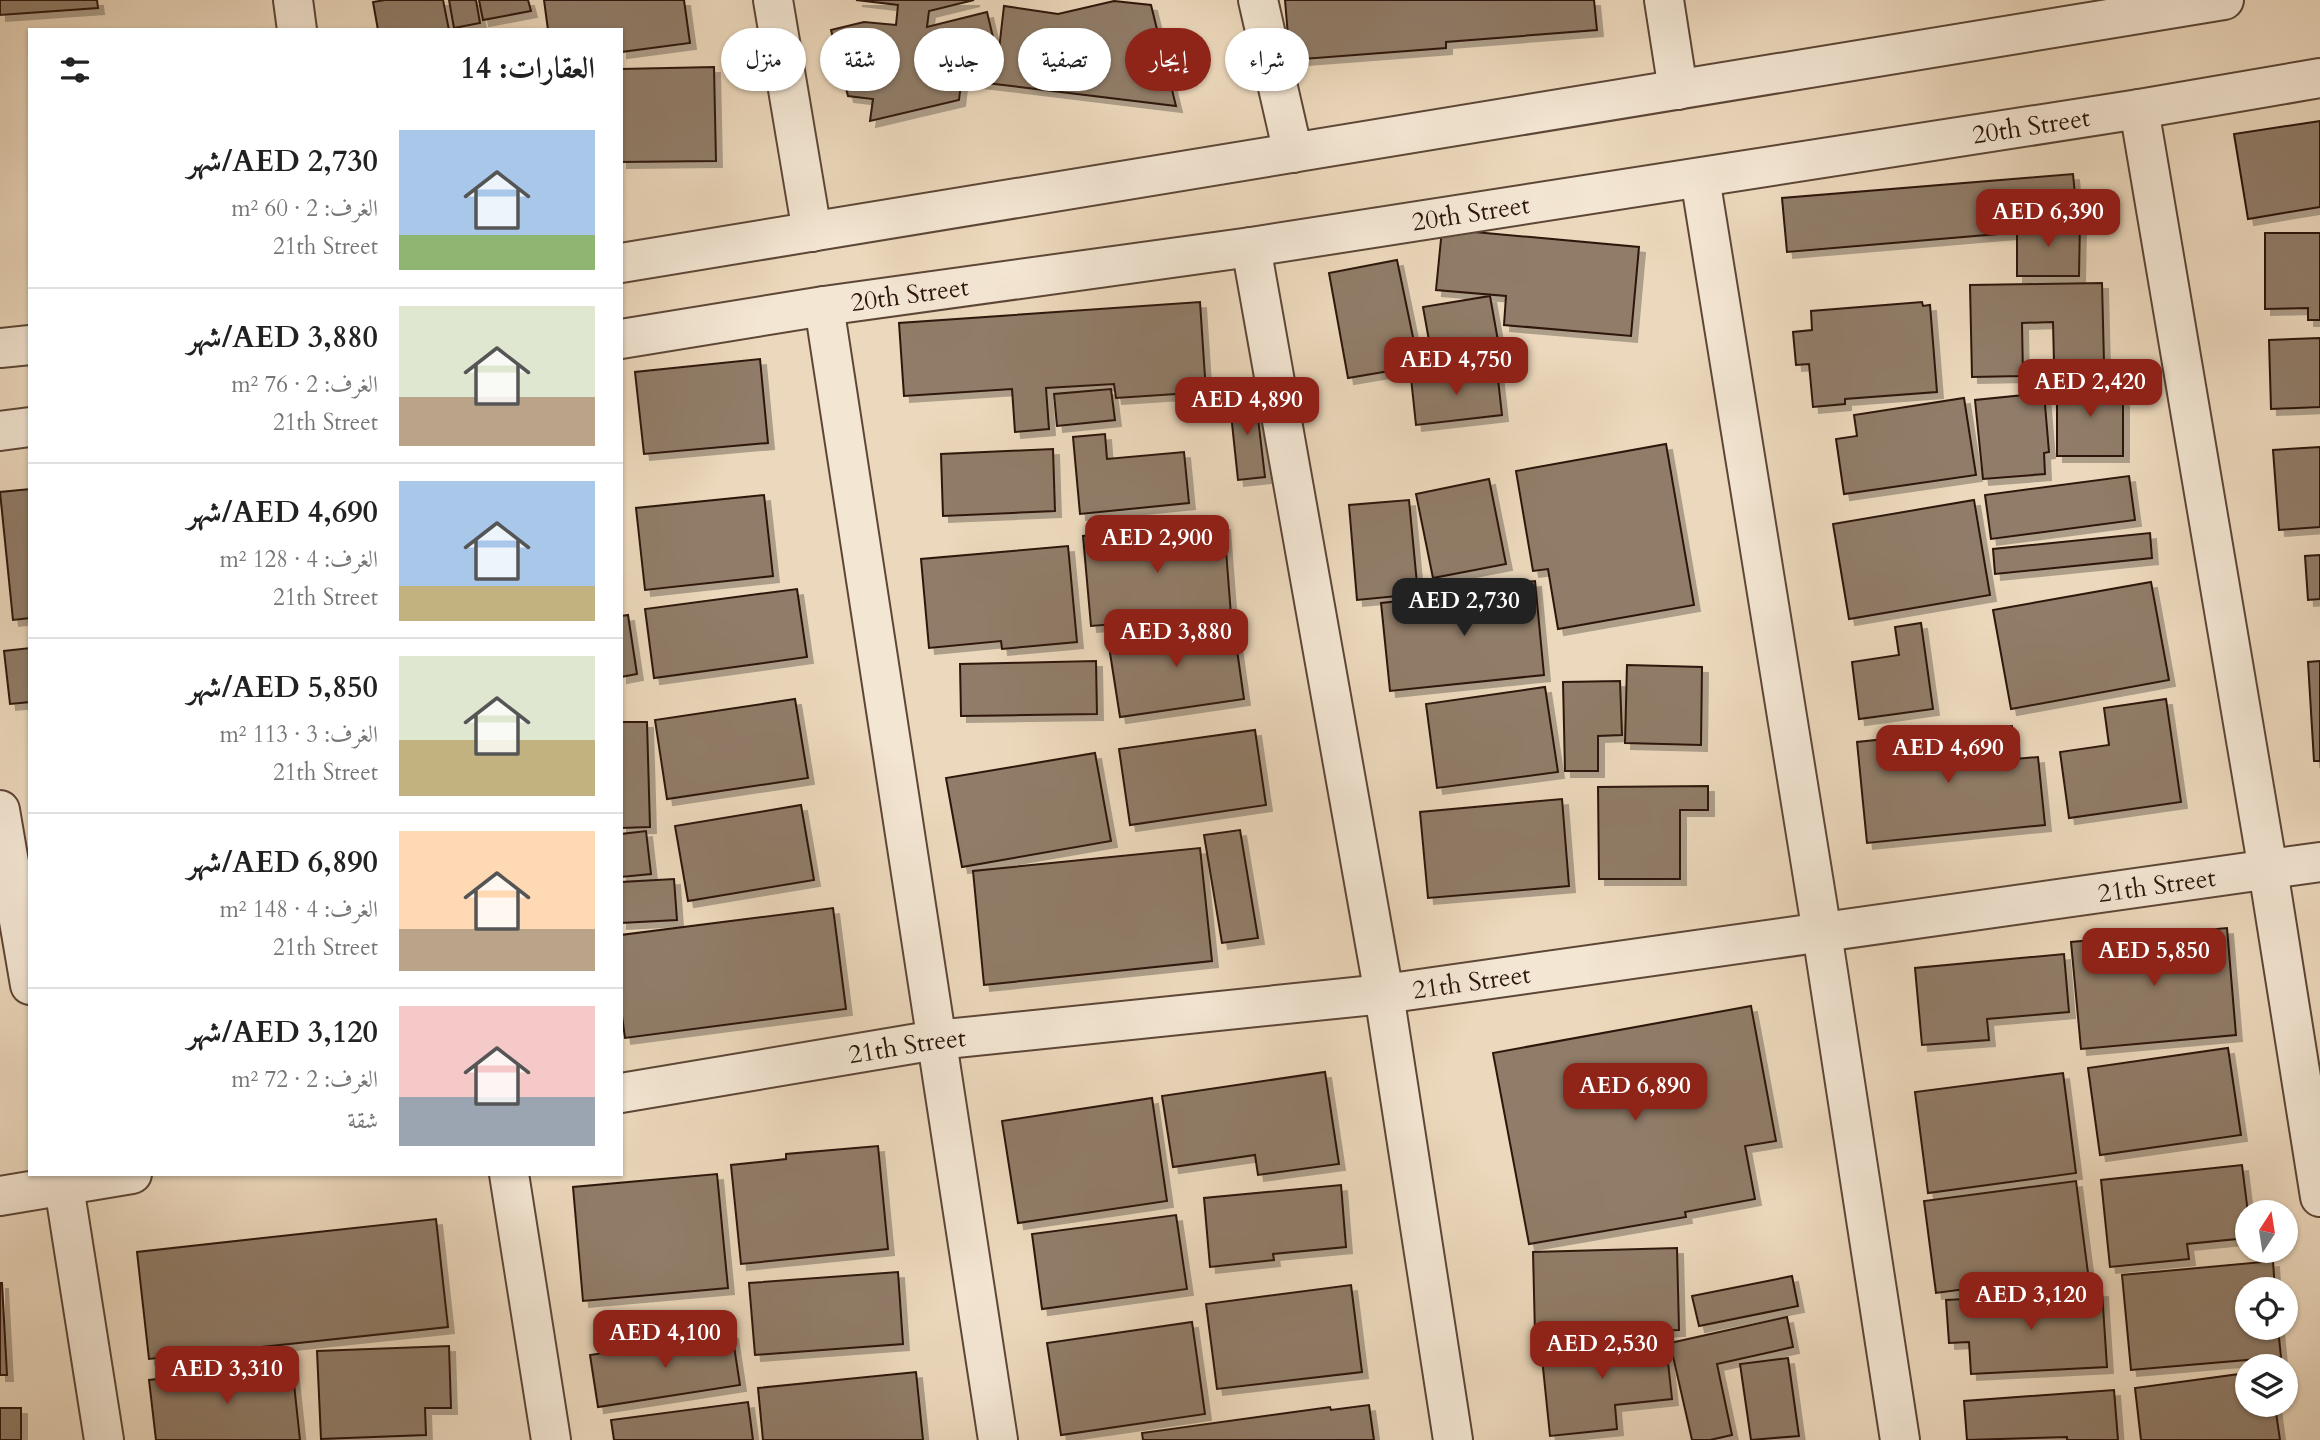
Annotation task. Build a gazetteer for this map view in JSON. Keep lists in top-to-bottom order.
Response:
{
  "streets": {
    "street": ["20th Street", "21th Street"]
  },
  "north": "top",
  "page": {
    "chip": [
      "شراء",
      "إيجار",
      "تصفية",
      "جديد",
      "شقة",
      "منزل"
    ],
    "heading": "العقارات: 14",
    "list": [
      {
        "name": "AED 2,730/شهر",
        "note": "الغرف: 2 · 60 m² · 21th Street"
      },
      {
        "name": "AED 3,880/شهر",
        "note": "الغرف: 2 · 76 m² · 21th Street"
      },
      {
        "name": "AED 4,690/شهر",
        "note": "الغرف: 4 · 128 m² · 21th Street"
      },
      {
        "name": "AED 5,850/شهر",
        "note": "الغرف: 3 · 113 m² · 21th Street"
      },
      {
        "name": "AED 6,890/شهر",
        "note": "الغرف: 4 · 148 m² · 21th Street"
      },
      {
        "name": "AED 3,120/شهر",
        "note": "الغرف: 2 · 72 m² · شقة"
      }
    ],
    "price": [
      "AED 6,390",
      "AED 4,750",
      "AED 2,420",
      "AED 4,890",
      "AED 2,900",
      "AED 2,730",
      "AED 3,880",
      "AED 4,690",
      "AED 5,850",
      "AED 6,890",
      "AED 3,120",
      "AED 4,100",
      "AED 2,530",
      "AED 3,310"
    ]
  }
}
